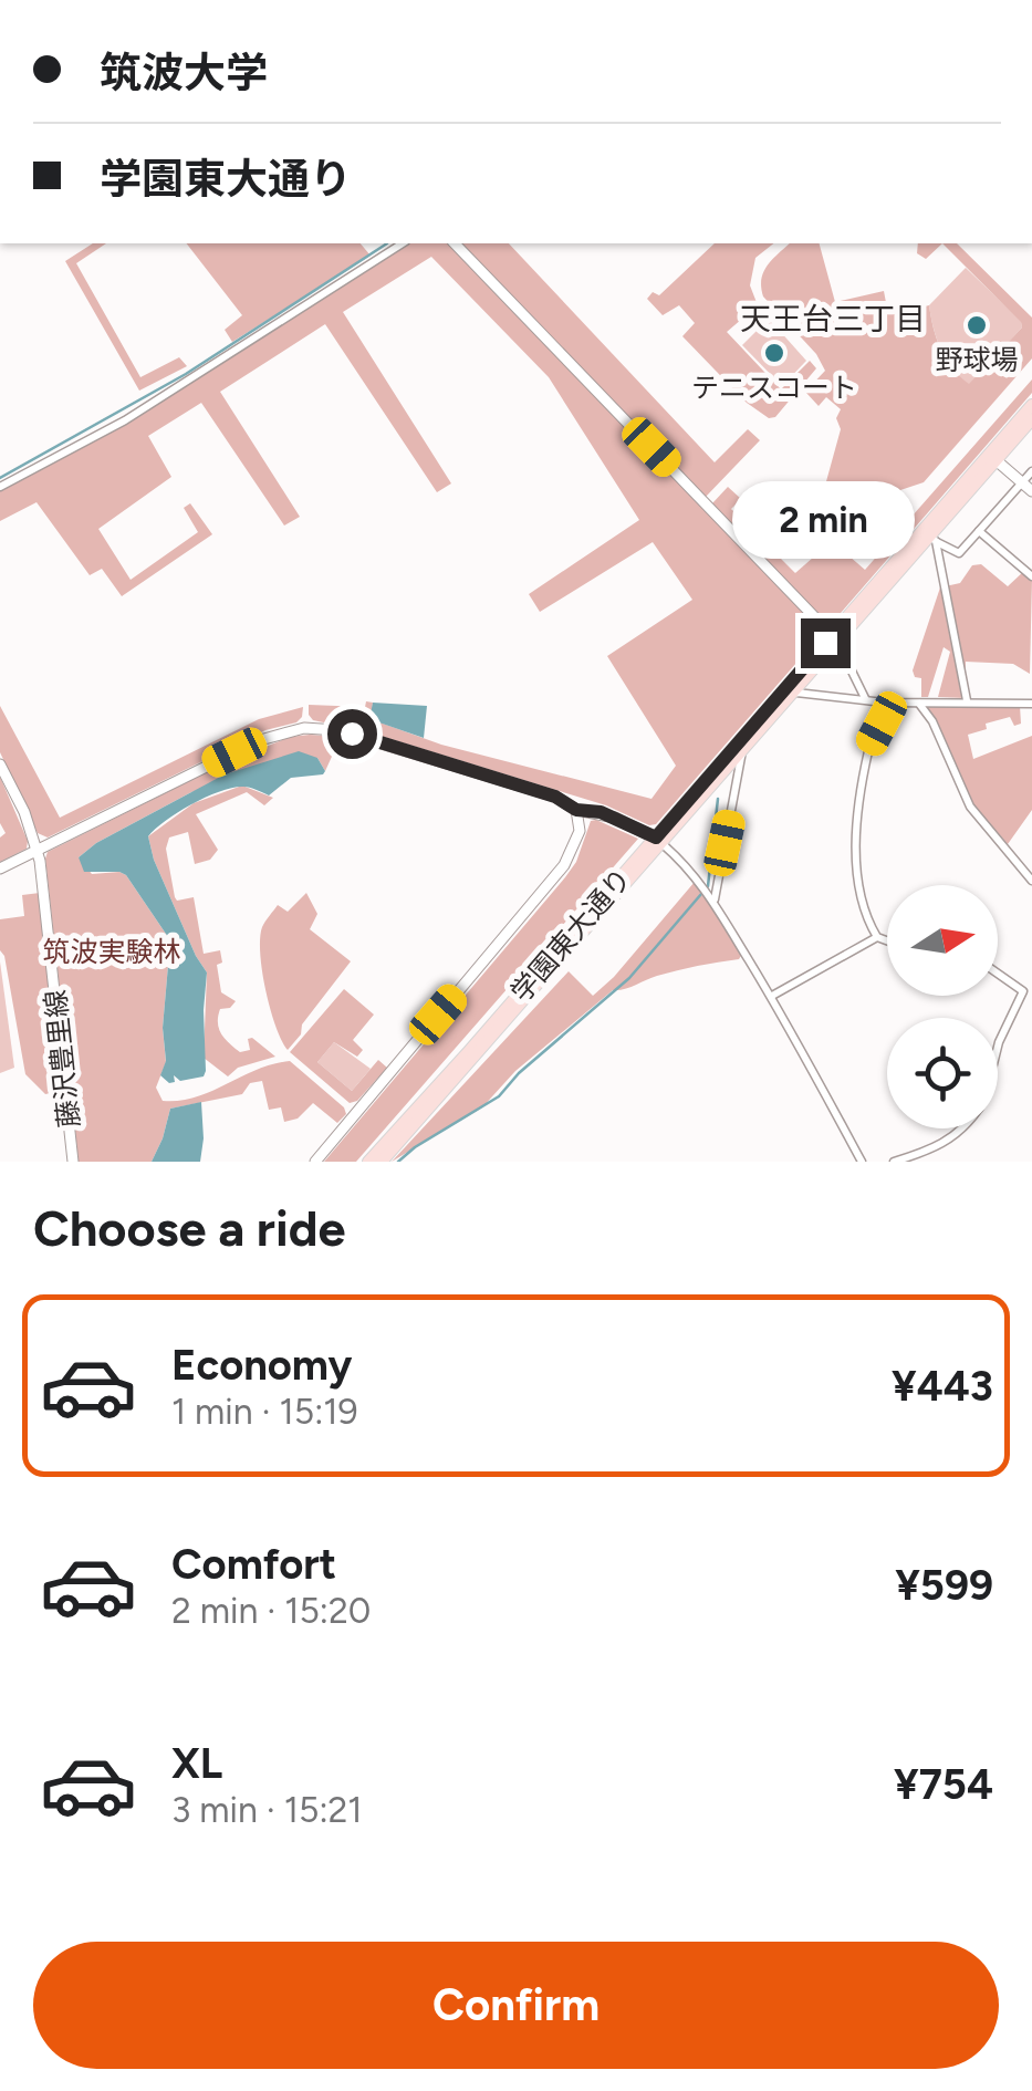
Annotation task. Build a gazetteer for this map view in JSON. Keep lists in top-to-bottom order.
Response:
{
  "streets": {
    "main road": ["学園東大通り"],
    "street": ["藤沢豊里線"]
  },
  "districts": ["天王台三丁目"],
  "parks": ["筑波実験林"],
  "places": ["野球場", "テニスコート"],
  "north": "right",
  "page": {
    "banner": ["筑波大学", "学園東大通り"],
    "bubble": "2 min",
    "heading": "Choose a ride",
    "list": [
      {
        "name": "Economy",
        "note": "1 min · 15:19",
        "value": "¥443"
      },
      {
        "name": "Comfort",
        "note": "2 min · 15:20",
        "value": "¥599"
      },
      {
        "name": "XL",
        "note": "3 min · 15:21",
        "value": "¥754"
      }
    ],
    "buttons": "Confirm"
  }
}
